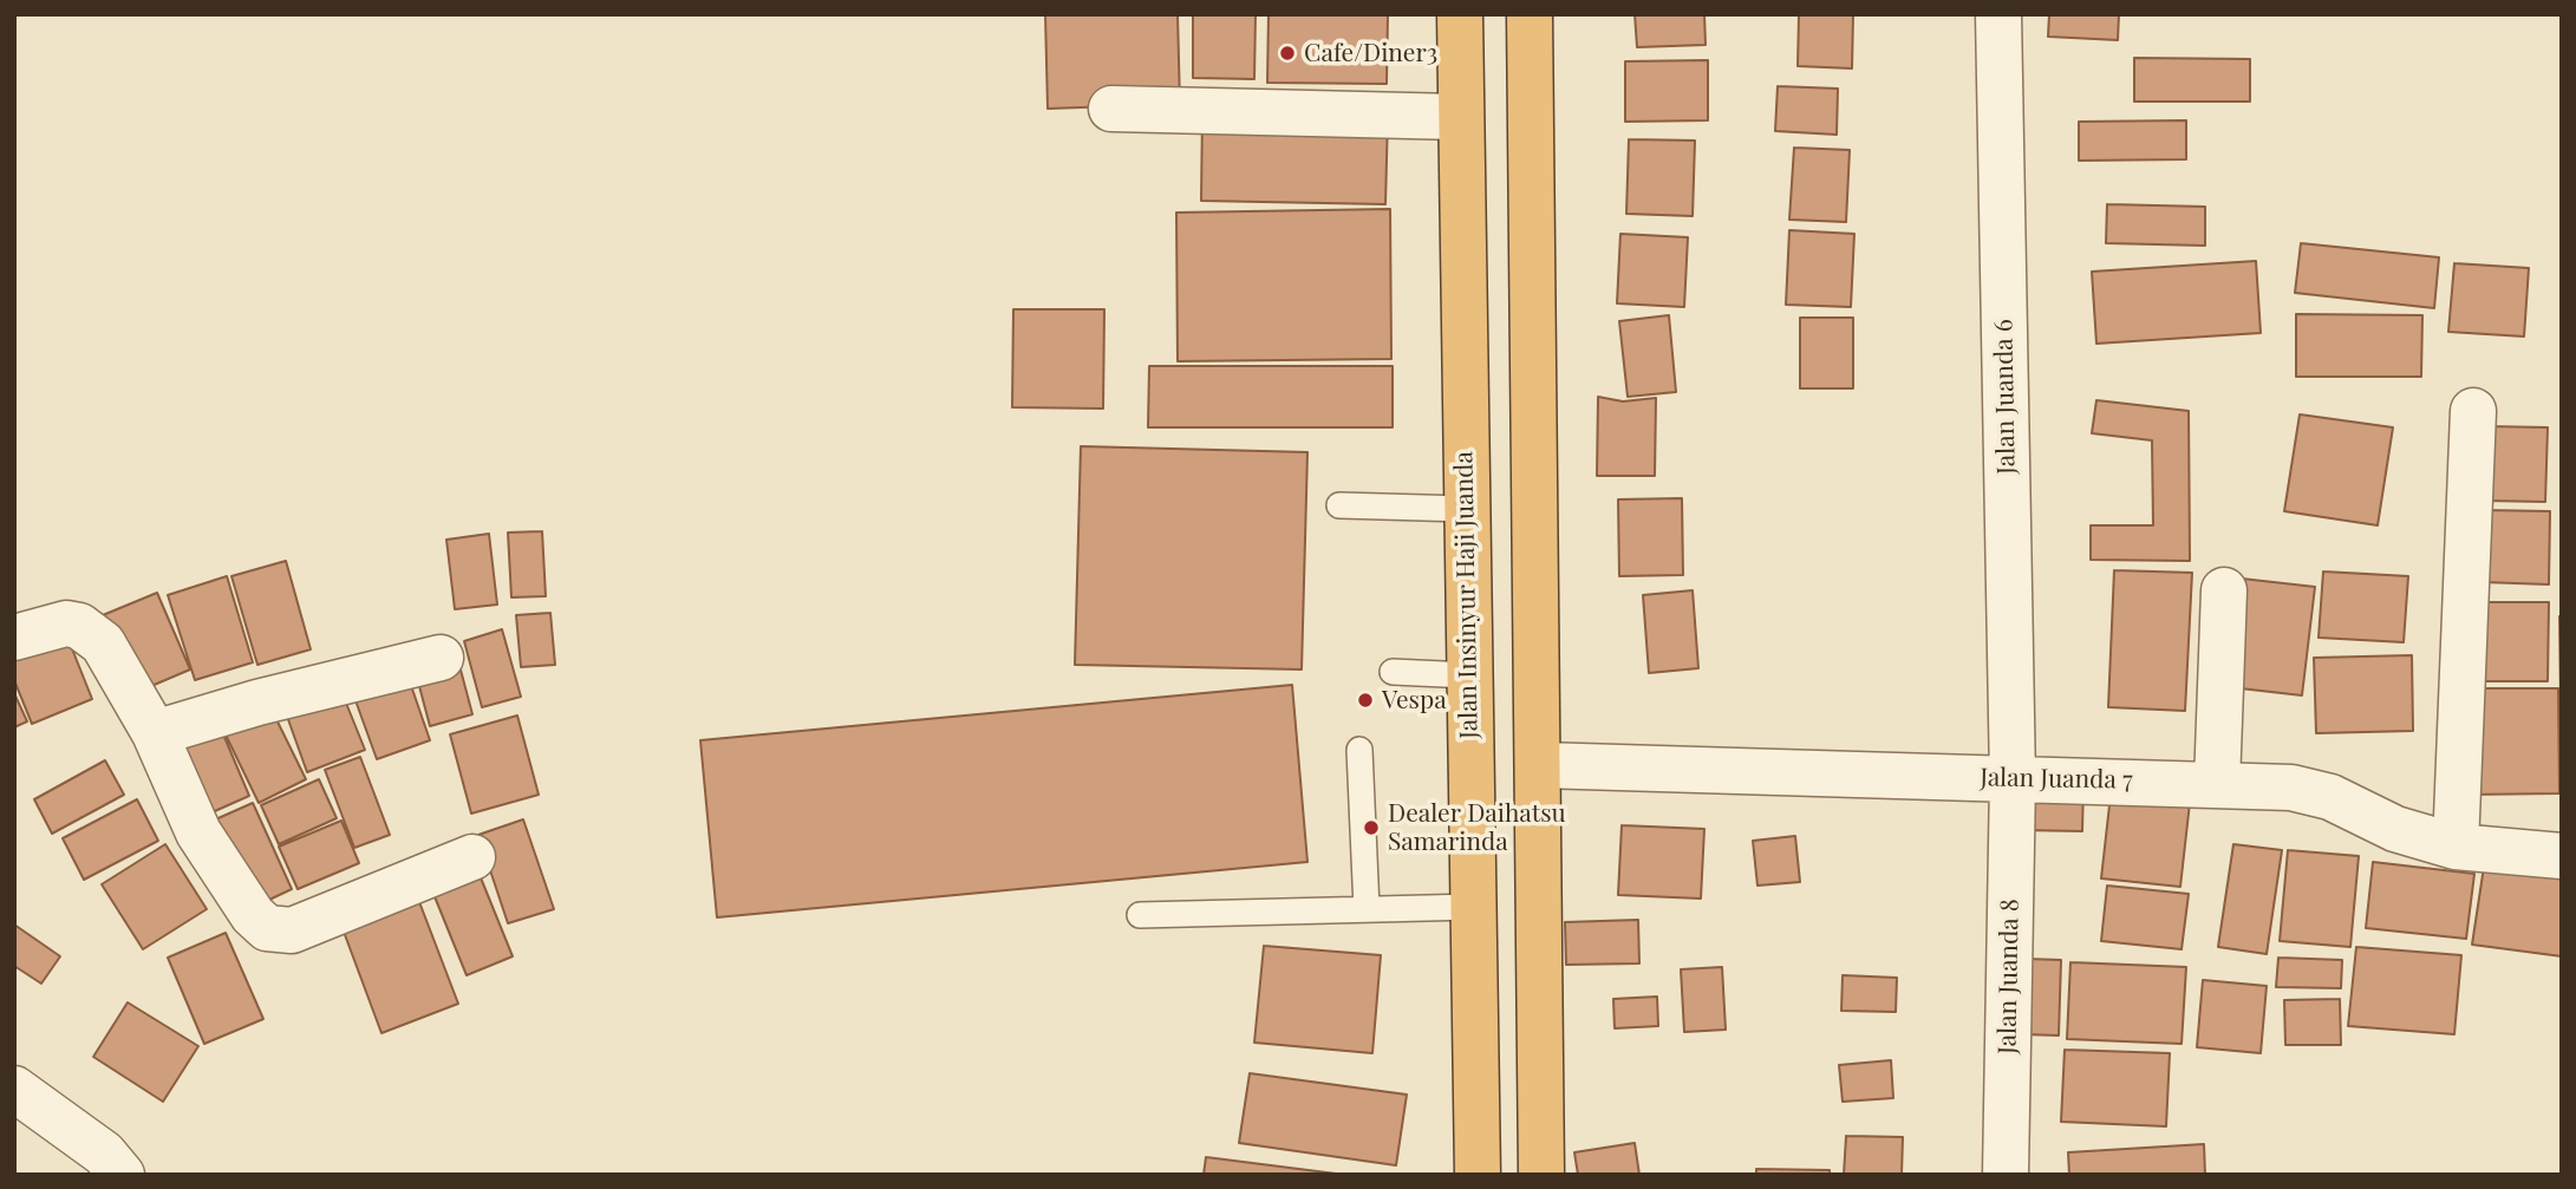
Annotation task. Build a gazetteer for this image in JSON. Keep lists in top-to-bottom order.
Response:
{
  "streets": {
    "highway": ["Jalan Insinyur Haji Juanda"],
    "street": ["Jalan Juanda 6", "Jalan Juanda 7", "Jalan Juanda 8"]
  },
  "crossings": [
    ["Jalan Juanda 6", "Jalan Juanda 7"],
    ["Jalan Juanda 6", "Jalan Juanda 8"],
    ["Jalan Juanda 7", "Jalan Juanda 8"]
  ],
  "places": ["Cafe/Diner3", "Vespa", "Dealer Daihatsu Samarinda"]
}
